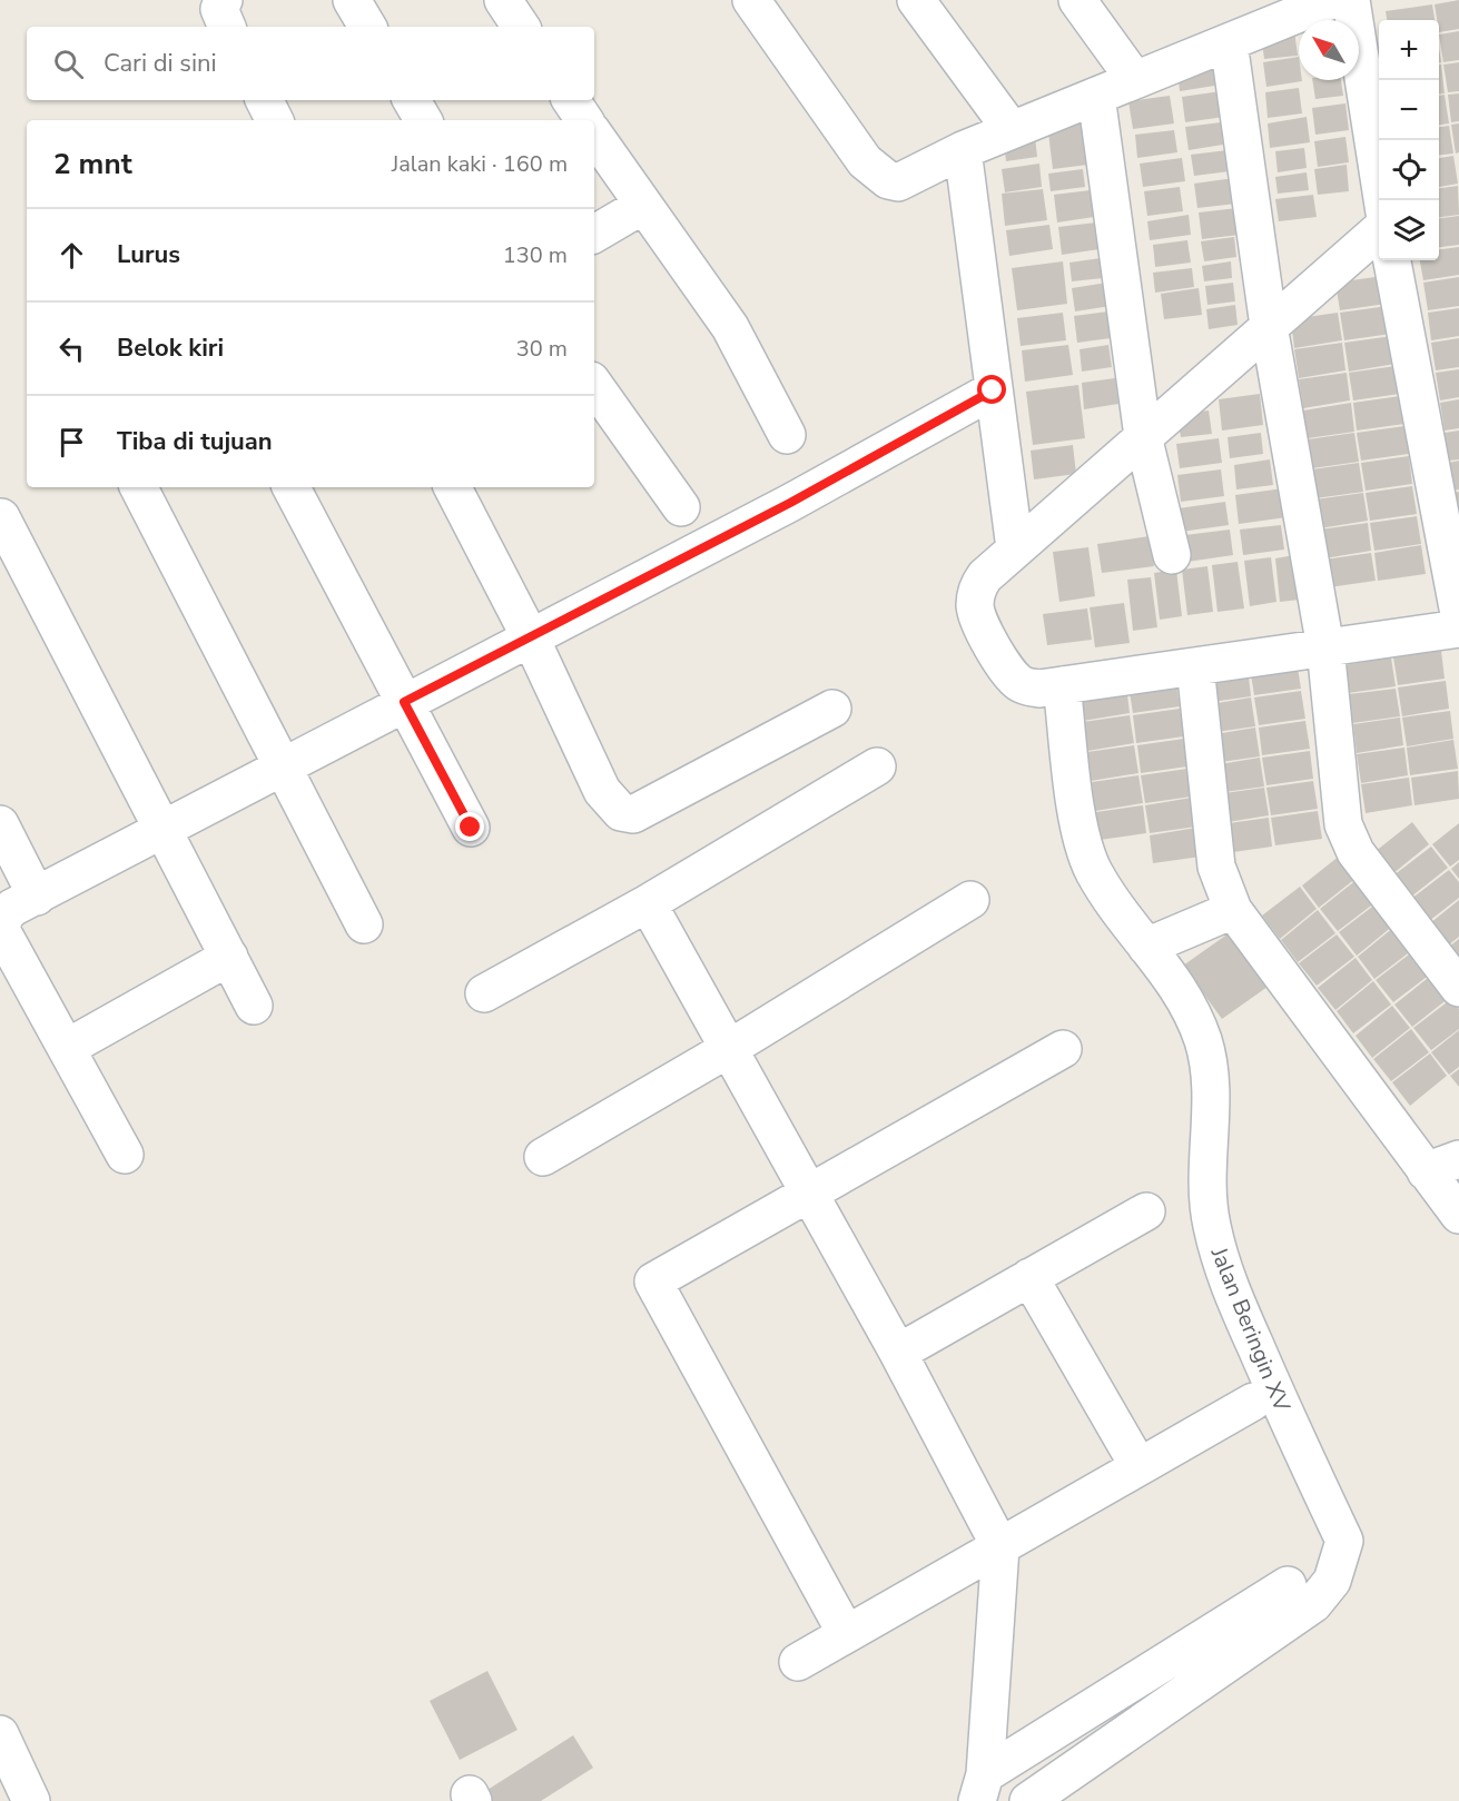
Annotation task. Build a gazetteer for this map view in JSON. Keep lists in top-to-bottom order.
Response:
{
  "streets": {
    "street": ["Jalan Beringin XV"]
  },
  "north": "top left",
  "page": {
    "map_buttons": ["+", "−"],
    "search": "Cari di sini",
    "heading": ["2 mnt", "Jalan kaki · 160 m"],
    "list": [
      ["Lurus", "130 m"],
      ["Belok kiri", "30 m"],
      "Tiba di tujuan"
    ]
  }
}
